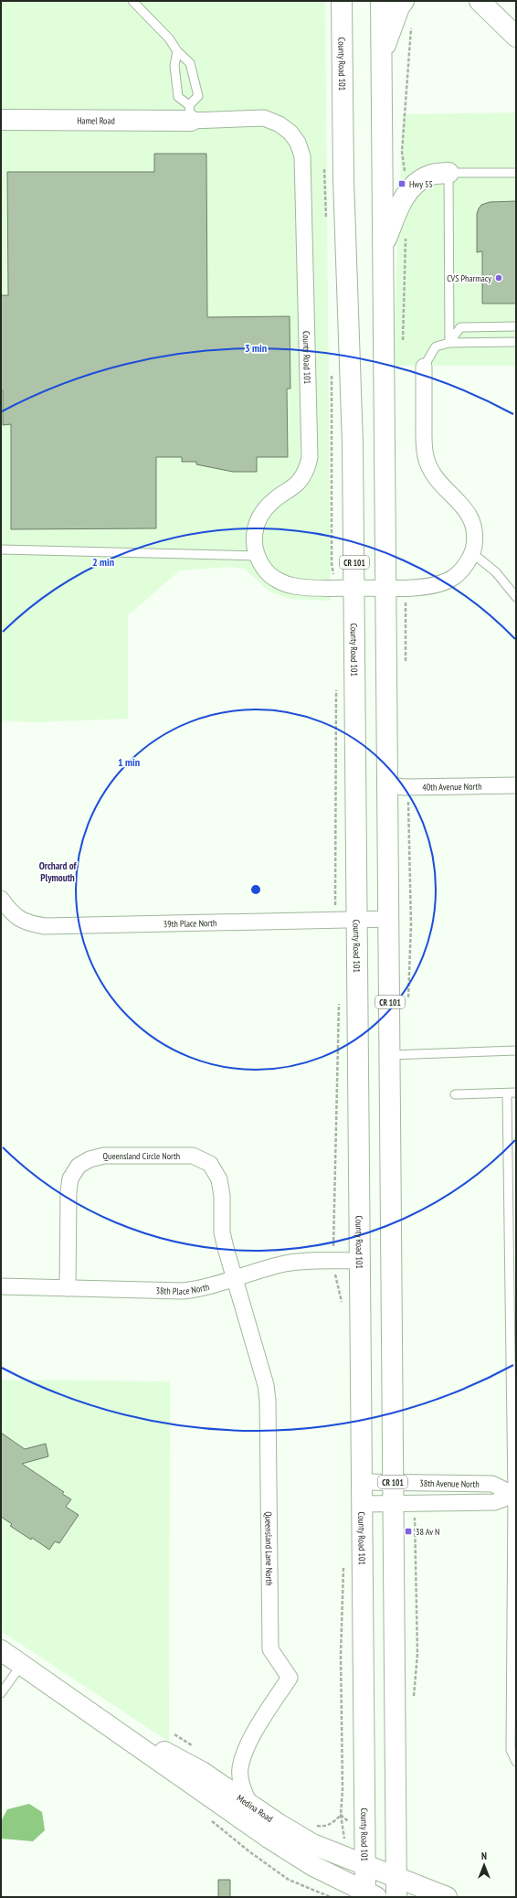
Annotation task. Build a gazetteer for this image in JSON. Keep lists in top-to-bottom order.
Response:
{
  "streets": {
    "main road": [
      "County Road 101",
      "Hamel Road",
      "CR 101",
      "Medina Road"
    ],
    "street": [
      "40th Avenue North",
      "39th Place North",
      "Queensland Circle North",
      "38th Place North",
      "38th Avenue North",
      "Queensland Lane North"
    ]
  },
  "crossings": [
    ["County Road 101", "Hamel Road"],
    ["County Road 101", "CR 101"],
    ["County Road 101", "39th Place North"],
    ["County Road 101", "38th Place North"],
    ["County Road 101", "38th Avenue North"],
    ["County Road 101", "Medina Road"],
    ["CR 101", "40th Avenue North"],
    ["CR 101", "39th Place North"],
    ["CR 101", "38th Avenue North"],
    ["CR 101", "Medina Road"],
    ["Queensland Circle North", "38th Place North"],
    ["Queensland Circle North", "Queensland Lane North"],
    ["38th Place North", "Queensland Lane North"],
    ["Queensland Lane North", "Medina Road"]
  ],
  "districts": ["Orchard of Plymouth"],
  "places": {
    "transit": ["Hwy 55", "38 Av N"],
    "other": ["CVS Pharmacy"]
  },
  "north": "top",
  "rings": ["3 min", "2 min", "1 min"]
}
